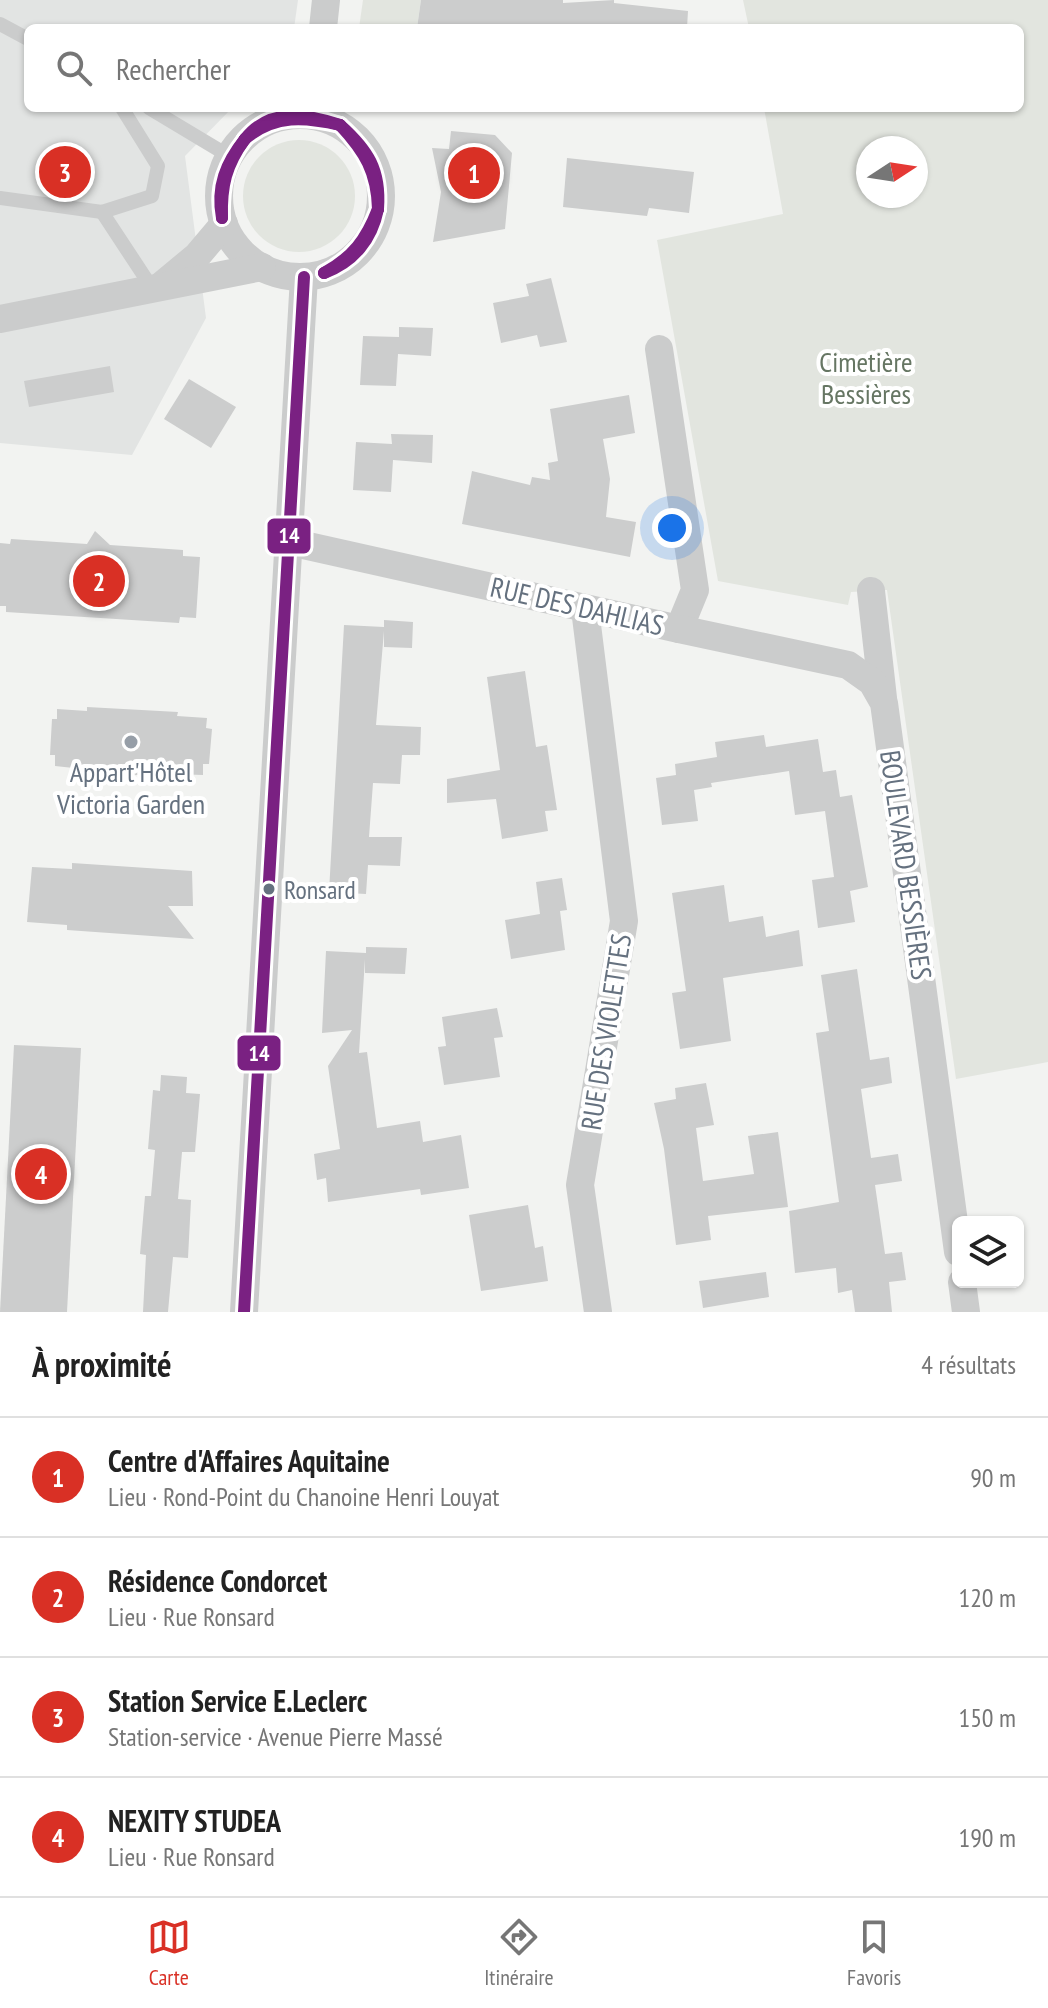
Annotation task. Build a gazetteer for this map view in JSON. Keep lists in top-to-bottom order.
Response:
{
  "streets": {
    "street": ["RUE DES DAHLIAS", "BOULEVARD BESSIÈRES", "RUE DES VIOLETTES"]
  },
  "crossings": [
    ["RUE DES DAHLIAS", "RUE DES VIOLETTES"]
  ],
  "parks": ["Cimetière Bessières"],
  "places": ["Appart'Hôtel Victoria Garden", "Ronsard"],
  "lines": ["transit line 14"],
  "north": "right",
  "page": {
    "search": "Rechercher",
    "pins": [
      "3",
      "1",
      "2",
      "4"
    ],
    "heading": ["À proximité", "4 résultats"],
    "list": [
      {
        "mark": "1",
        "name": "Centre d'Affaires Aquitaine",
        "note": "Lieu · Rond-Point du Chanoine Henri Louyat",
        "value": "90 m"
      },
      {
        "mark": "2",
        "name": "Résidence Condorcet",
        "note": "Lieu · Rue Ronsard",
        "value": "120 m"
      },
      {
        "mark": "3",
        "name": "Station Service E.Leclerc",
        "note": "Station-service · Avenue Pierre Massé",
        "value": "150 m"
      },
      {
        "mark": "4",
        "name": "NEXITY STUDEA",
        "note": "Lieu · Rue Ronsard",
        "value": "190 m"
      }
    ],
    "nav": ["Carte", "Itinéraire", "Favoris"]
  }
}
